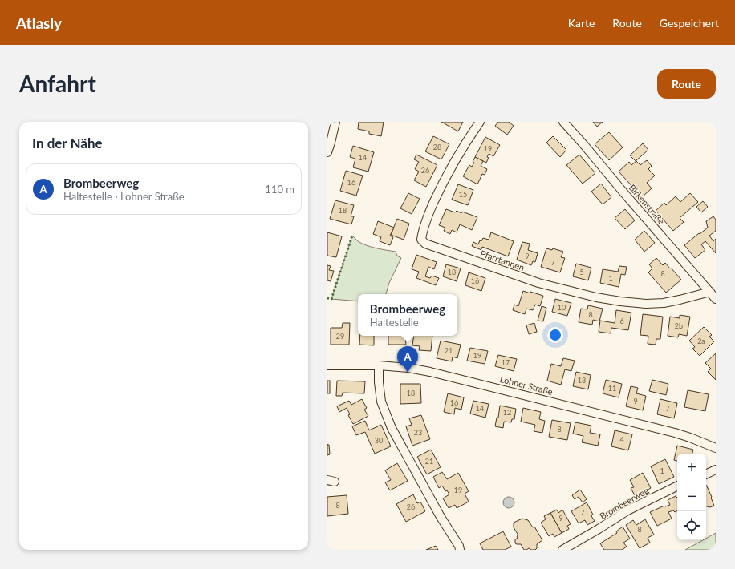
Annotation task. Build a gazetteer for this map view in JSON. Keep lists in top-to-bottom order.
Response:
{
  "streets": {
    "street": [
      "Birkenstraße",
      "Pfarrtannen",
      "Lohner Straße",
      "Brombeerweg"
    ]
  },
  "crossings": [
    ["Birkenstraße", "Pfarrtannen"]
  ],
  "house_numbers": [
    "28",
    "19",
    "14",
    "26",
    "16",
    "15",
    "18",
    "9",
    "7",
    "18",
    "5",
    "8",
    "1",
    "16",
    "10",
    "8",
    "6",
    "2b",
    "29",
    "2a",
    "21",
    "19",
    "17",
    "13",
    "11",
    "18",
    "9",
    "16",
    "14",
    "7",
    "12",
    "8",
    "23",
    "4",
    "30",
    "21",
    "1",
    "19",
    "8",
    "26",
    "7",
    "9",
    "8"
  ],
  "page": {
    "header": "Atlasly",
    "nav": ["Karte", "Route", "Gespeichert"],
    "buttons": "Route",
    "title": "Anfahrt",
    "heading": "In der Nähe",
    "list": [
      {
        "mark": "A",
        "name": "Brombeerweg",
        "note": "Haltestelle · Lohner Straße",
        "value": "110 m"
      }
    ],
    "popup": ["Brombeerweg", "Haltestelle"],
    "pins": "A",
    "map_buttons": ["+", "−"]
  }
}
